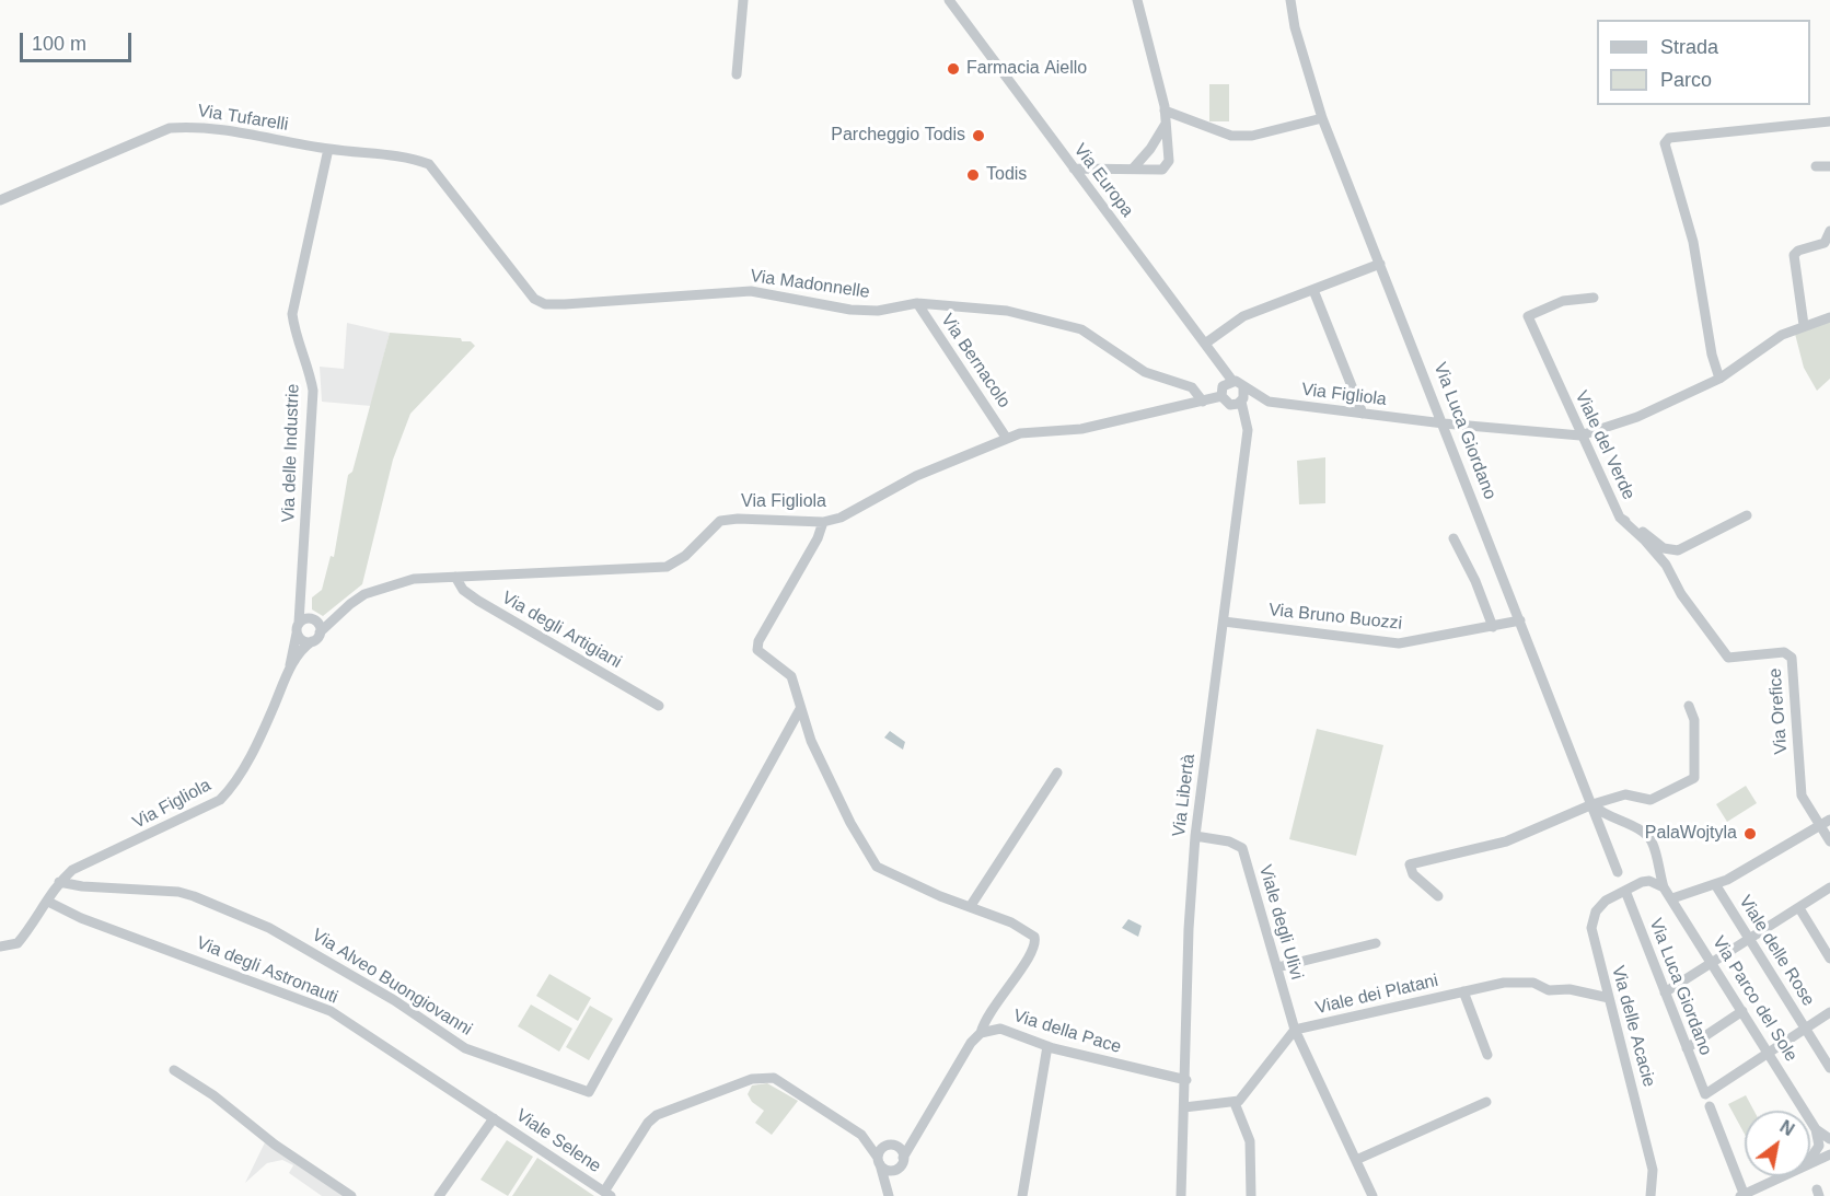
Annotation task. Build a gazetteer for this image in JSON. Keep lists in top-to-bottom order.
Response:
{
  "streets": {
    "street": [
      "Via Tufarelli",
      "Via Europa",
      "Via Madonnelle",
      "Via Bernacolo",
      "Via Figliola",
      "Via Luca Giordano",
      "Viale del Verde",
      "Via delle Industrie",
      "Via Bruno Buozzi",
      "Via degli Artigiani",
      "Via Orefice",
      "Via Libertà",
      "Viale degli Ulivi",
      "Viale delle Rose",
      "Via degli Astronauti",
      "Via Alveo Buongiovanni",
      "Viale dei Platani",
      "Via Parco del Sole",
      "Via delle Acacie",
      "Via della Pace",
      "Viale Selene"
    ]
  },
  "crossings": [
    ["Via Tufarelli", "Via Madonnelle"],
    ["Via Tufarelli", "Via delle Industrie"],
    ["Via Europa", "Via Figliola"],
    ["Via Europa", "Via Libertà"],
    ["Via Madonnelle", "Via Bernacolo"],
    ["Via Madonnelle", "Via Figliola"],
    ["Via Bernacolo", "Via Figliola"],
    ["Via Figliola", "Via Luca Giordano"],
    ["Via Figliola", "Viale del Verde"],
    ["Via Figliola", "Via delle Industrie"],
    ["Via Figliola", "Via degli Artigiani"],
    ["Via Figliola", "Via Libertà"],
    ["Via Figliola", "Via degli Astronauti"],
    ["Via Figliola", "Via Alveo Buongiovanni"],
    ["Via Luca Giordano", "Via Bruno Buozzi"],
    ["Via Luca Giordano", "Via Parco del Sole"],
    ["Via Luca Giordano", "Via delle Acacie"],
    ["Viale del Verde", "Via Orefice"],
    ["Via Bruno Buozzi", "Via Libertà"],
    ["Via Libertà", "Viale degli Ulivi"],
    ["Via Libertà", "Via della Pace"],
    ["Viale degli Ulivi", "Viale dei Platani"],
    ["Via degli Astronauti", "Viale Selene"],
    ["Viale dei Platani", "Via delle Acacie"]
  ],
  "places": [
    "Farmacia Aiello",
    "Parcheggio Todis",
    "Todis",
    "PalaWojtyla"
  ],
  "legend": ["Strada", "Parco"],
  "scale_bar": "100 m",
  "north": "top right"
}
